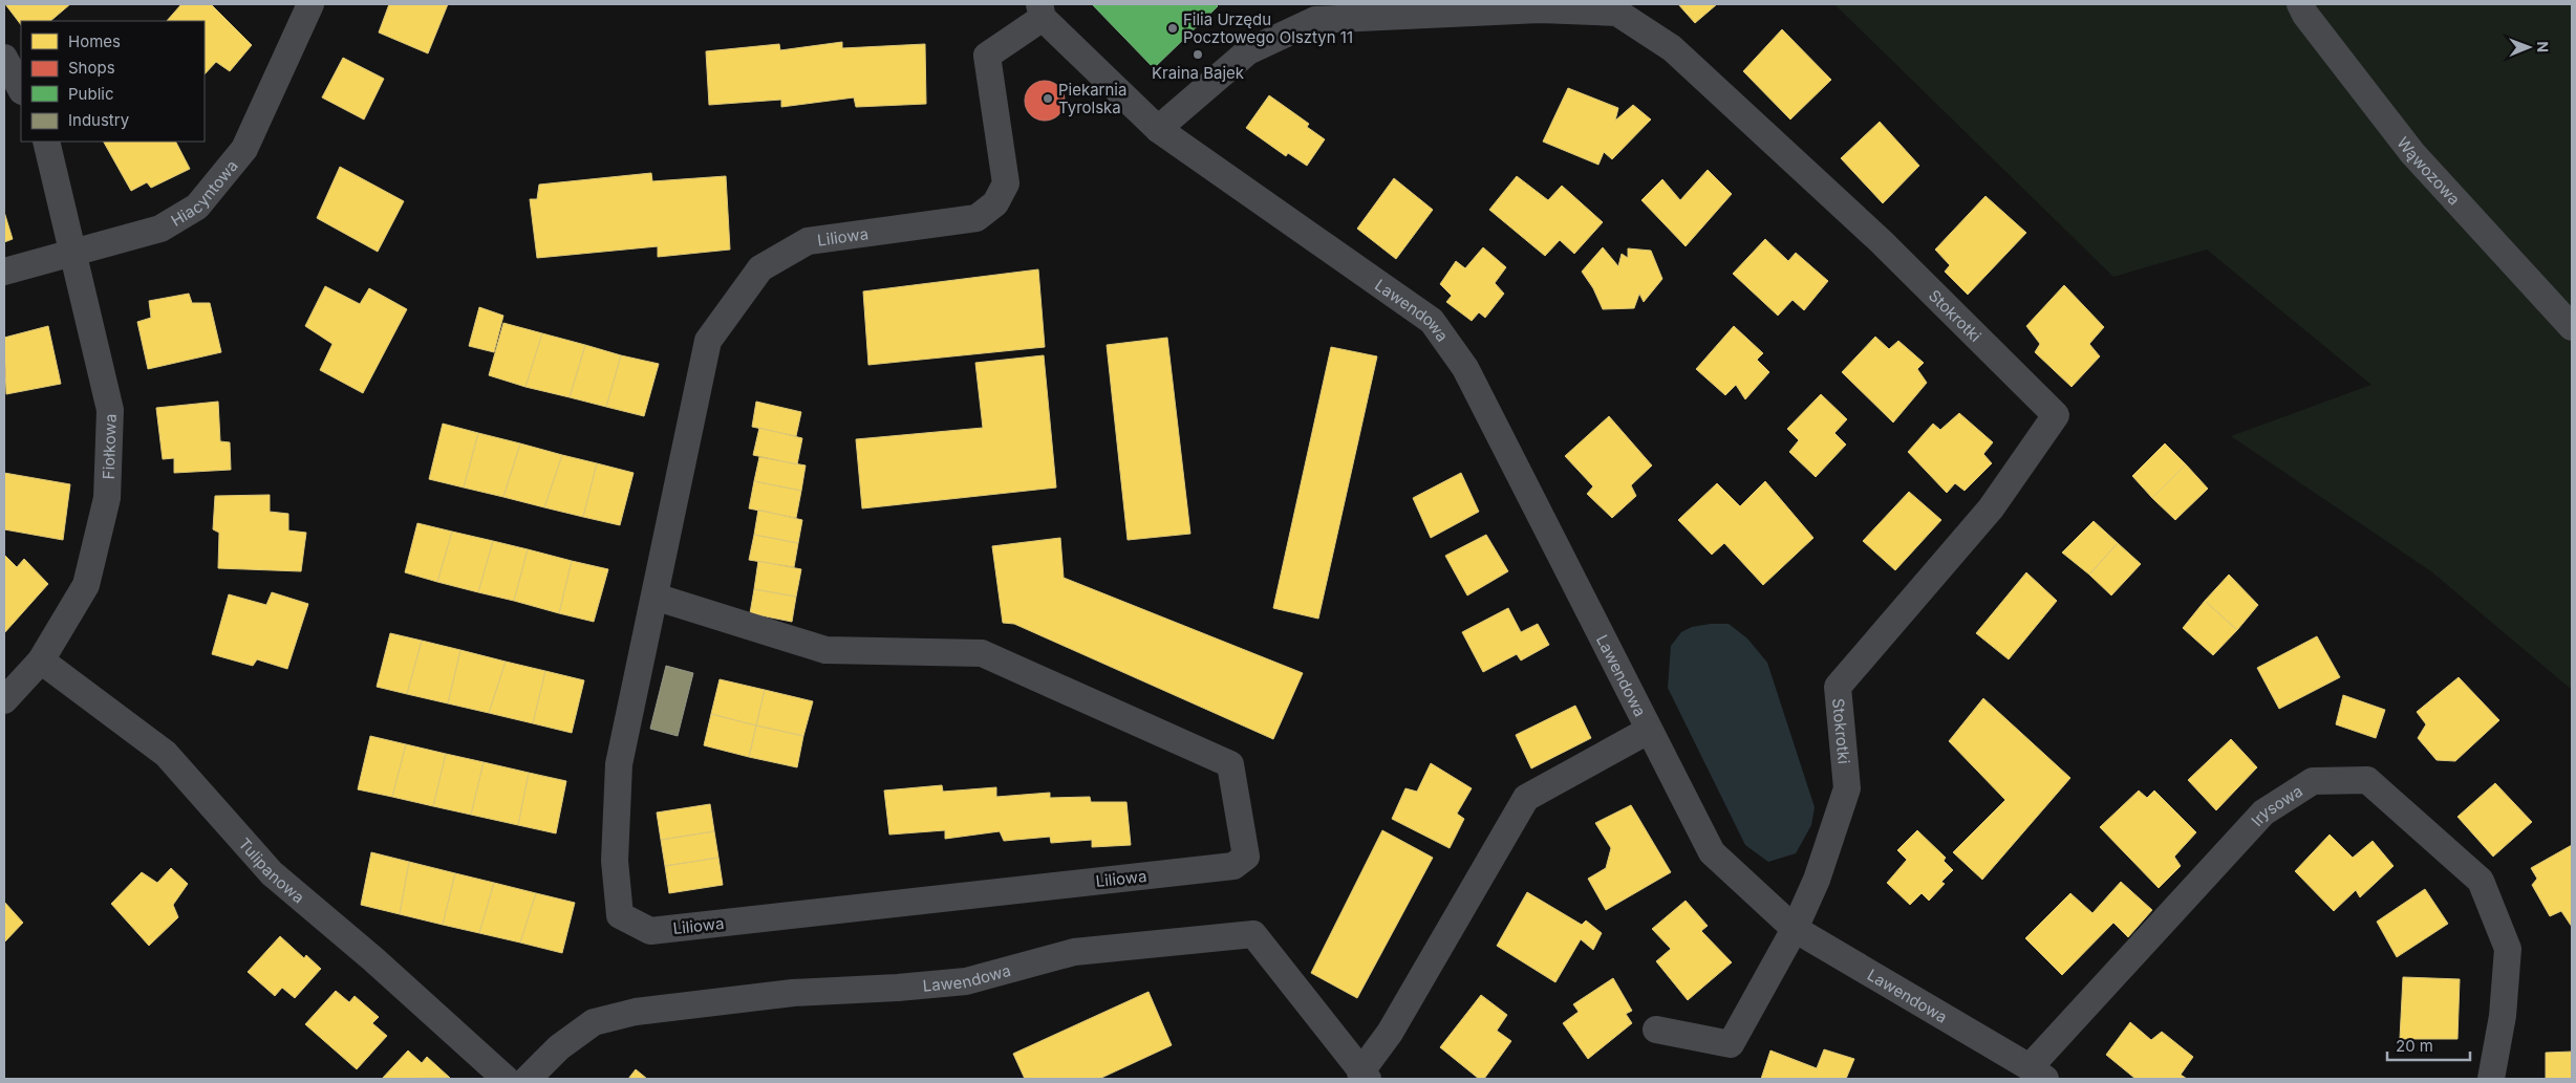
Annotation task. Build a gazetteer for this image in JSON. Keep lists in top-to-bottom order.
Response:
{
  "streets": {
    "street": [
      "Wąwozowa",
      "Hiacyntowa",
      "Liliowa",
      "Lawendowa",
      "Stokrotki",
      "Fiołkowa",
      "Irysowa",
      "Tulipanowa"
    ]
  },
  "crossings": [
    ["Hiacyntowa", "Fiołkowa"],
    ["Liliowa", "Lawendowa"],
    ["Lawendowa", "Stokrotki"],
    ["Lawendowa", "Irysowa"],
    ["Fiołkowa", "Tulipanowa"]
  ],
  "places": ["Filia Urzędu Pocztowego Olsztyn 11", "Kraina Bajek", "Piekarnia Tyrolska"],
  "legend": [
    "Homes",
    "Shops",
    "Public",
    "Industry"
  ],
  "scale_bar": "20 m",
  "north": "right"
}
